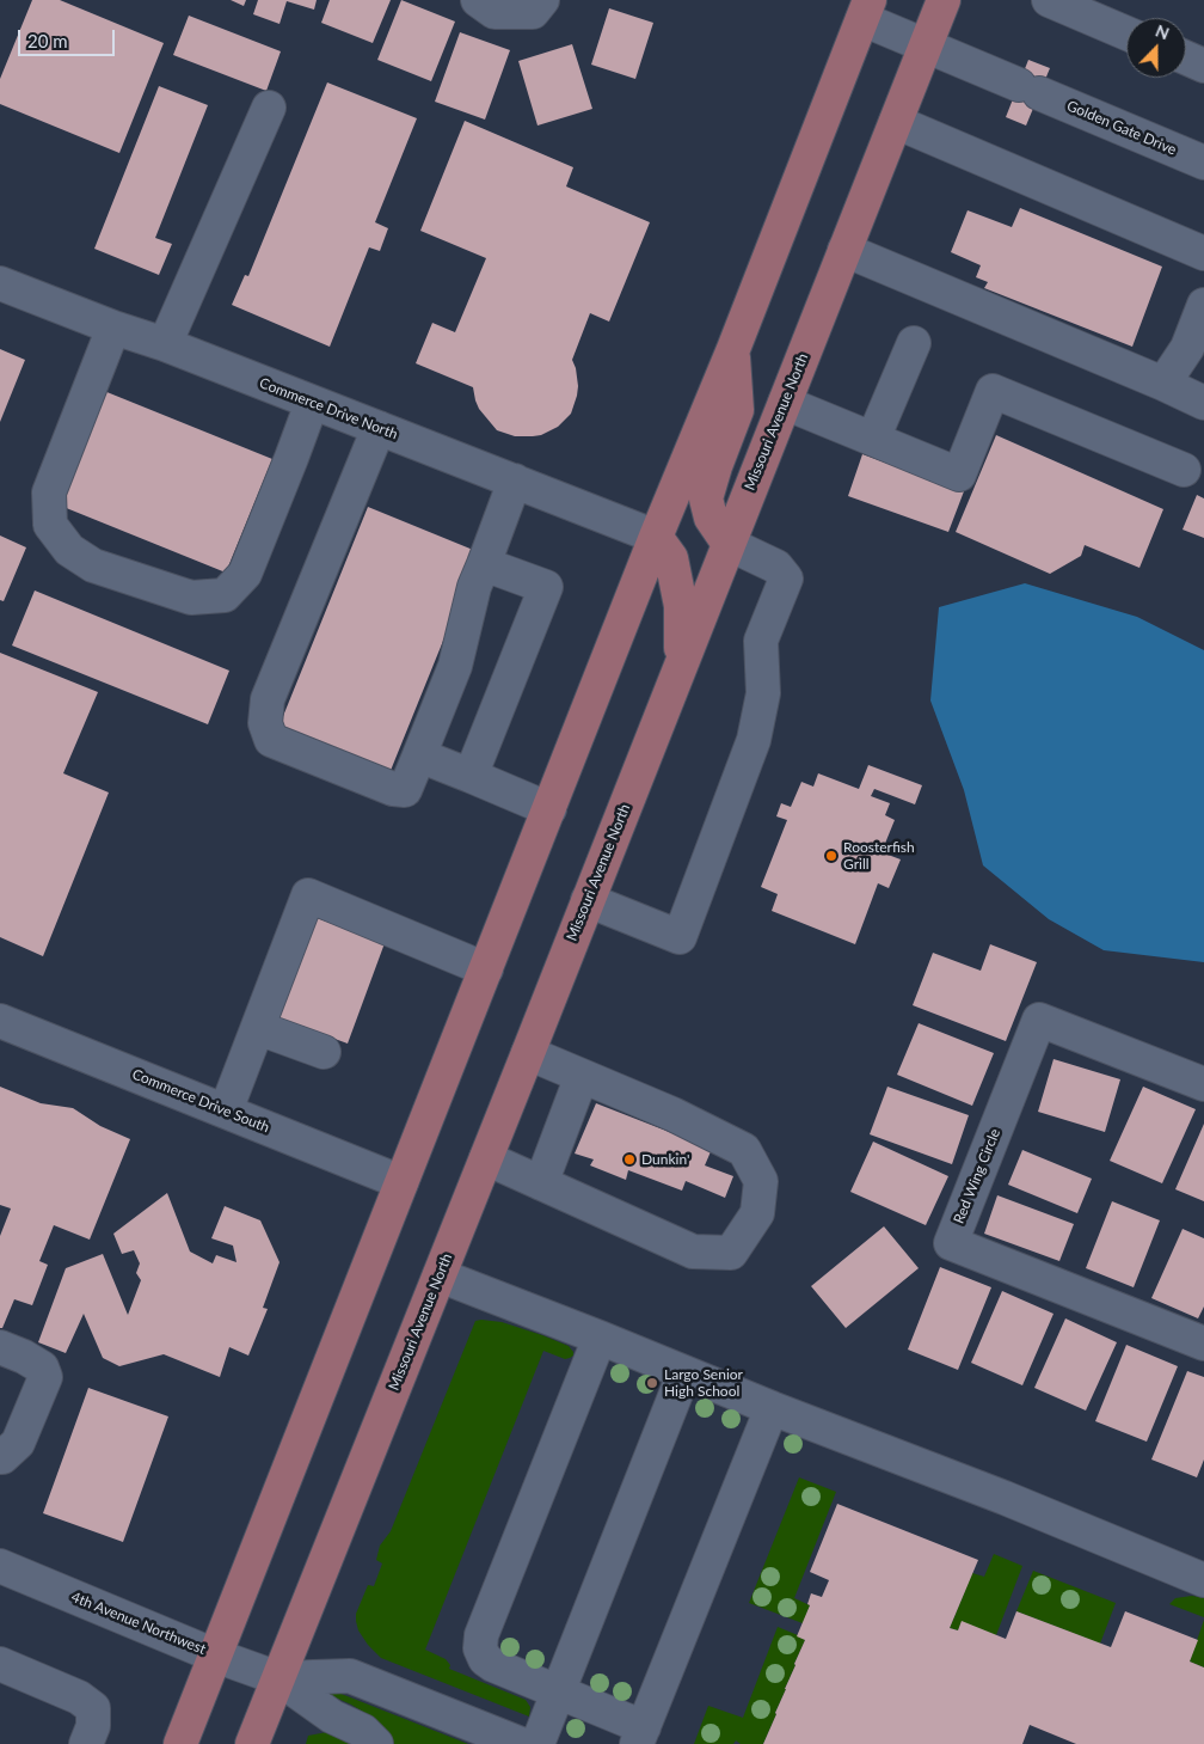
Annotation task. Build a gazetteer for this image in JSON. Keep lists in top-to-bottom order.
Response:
{
  "streets": {
    "main road": ["Missouri Avenue North"],
    "street": [
      "Golden Gate Drive",
      "Commerce Drive North",
      "Commerce Drive South",
      "Red Wing Circle",
      "4th Avenue Northwest"
    ]
  },
  "crossings": [
    ["Golden Gate Drive", "Missouri Avenue North"],
    ["Missouri Avenue North", "4th Avenue Northwest"]
  ],
  "places": ["Roosterfish Grill", "Dunkin'", "Largo Senior High School"],
  "scale_bar": "20 m",
  "north": "top"
}
